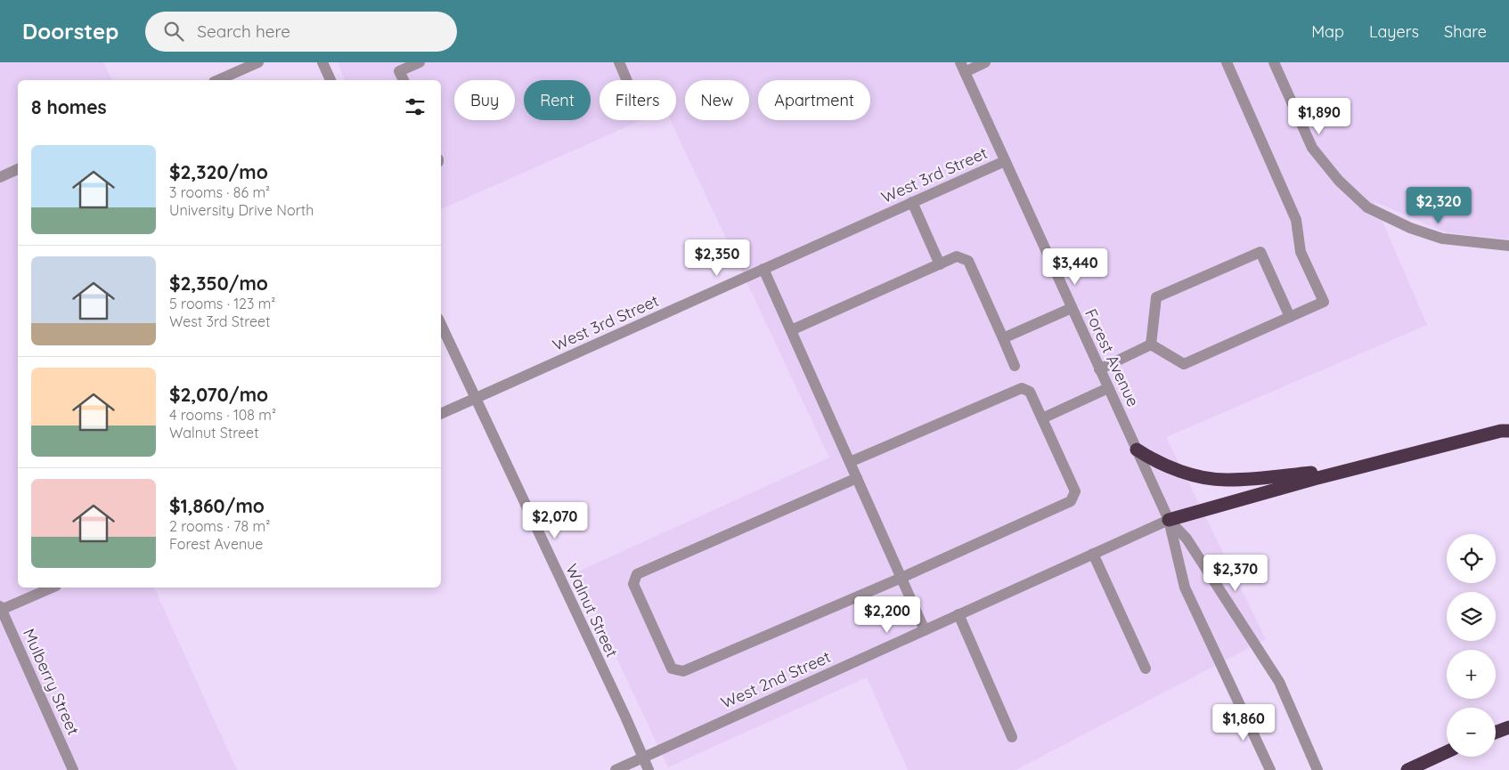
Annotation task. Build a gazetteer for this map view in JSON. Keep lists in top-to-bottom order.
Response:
{
  "streets": {
    "street": [
      "West 3rd Street",
      "Forest Avenue",
      "Walnut Street",
      "West 2nd Street",
      "Mulberry Street"
    ]
  },
  "crossings": [
    ["West 3rd Street", "Forest Avenue"],
    ["West 3rd Street", "Walnut Street"],
    ["Forest Avenue", "West 2nd Street"],
    ["Walnut Street", "West 2nd Street"]
  ],
  "page": {
    "header": "Doorstep",
    "search": "Search here",
    "nav": ["Map", "Layers", "Share"],
    "chip": [
      "Buy",
      "Rent",
      "Filters",
      "New",
      "Apartment"
    ],
    "heading": "8 homes",
    "price": [
      "$1,890",
      "$2,320",
      "$2,350",
      "$3,440",
      "$2,070",
      "$2,370",
      "$2,200",
      "$1,860"
    ],
    "list": [
      {
        "name": "$2,320/mo",
        "note": "3 rooms · 86 m² · University Drive North"
      },
      {
        "name": "$2,350/mo",
        "note": "5 rooms · 123 m² · West 3rd Street"
      },
      {
        "name": "$2,070/mo",
        "note": "4 rooms · 108 m² · Walnut Street"
      },
      {
        "name": "$1,860/mo",
        "note": "2 rooms · 78 m² · Forest Avenue"
      }
    ],
    "map_buttons": ["+", "−"]
  }
}
